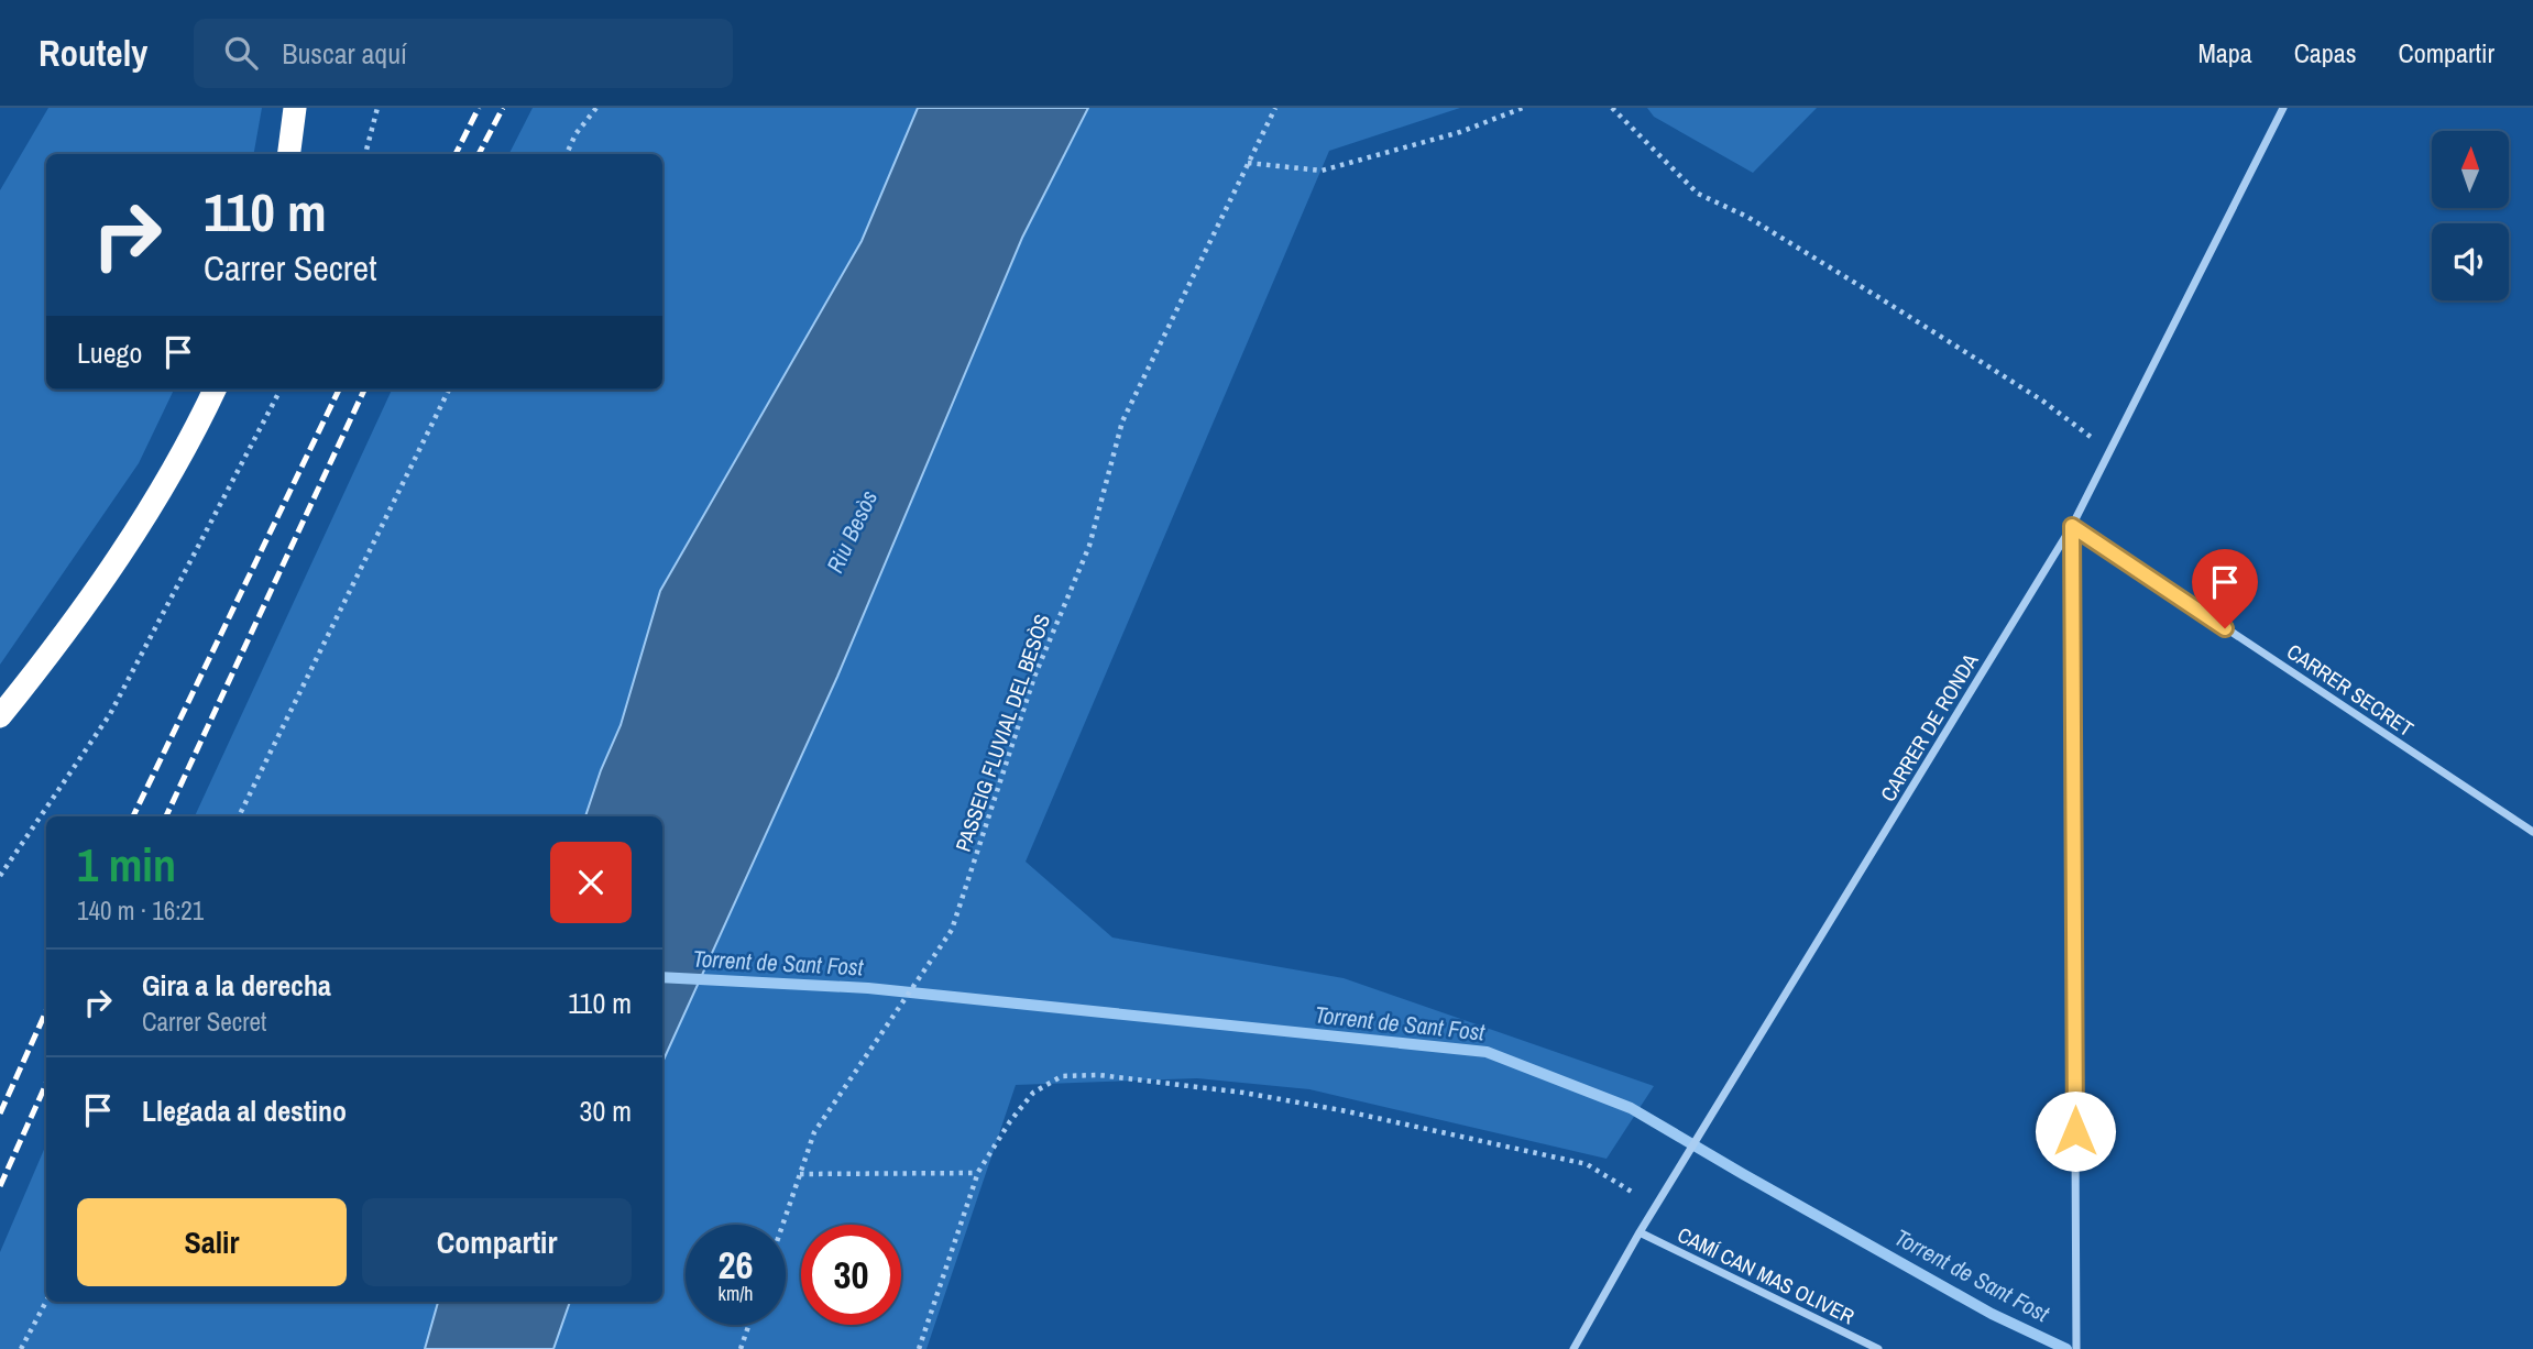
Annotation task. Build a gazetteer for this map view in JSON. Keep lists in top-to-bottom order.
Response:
{
  "streets": {
    "street": ["CARRER SECRET", "CARRER DE RONDA", "CAMÍ CAN MAS OLIVER"],
    "path": ["PASSEIG FLUVIAL DEL BESÒS"]
  },
  "crossings": [
    ["CARRER SECRET", "CARRER DE RONDA"],
    ["CARRER DE RONDA", "CAMÍ CAN MAS OLIVER"]
  ],
  "water": ["Riu Besòs", "Torrent de Sant Fost"],
  "north": "top",
  "page": {
    "header": "Routely",
    "search": "Buscar aquí",
    "nav": ["Mapa", "Capas", "Compartir"],
    "turn": ["110 m", "Carrer Secret"],
    "then": "Luego",
    "heading": ["1 min", "140 m · 16:21"],
    "list": [
      {
        "name": "Gira a la derecha",
        "note": "Carrer Secret",
        "value": "110 m"
      },
      {
        "name": "Llegada al destino",
        "value": "30 m"
      }
    ],
    "buttons": ["Salir", "Compartir"],
    "speed": "26 km/h",
    "limit": "30"
  }
}
